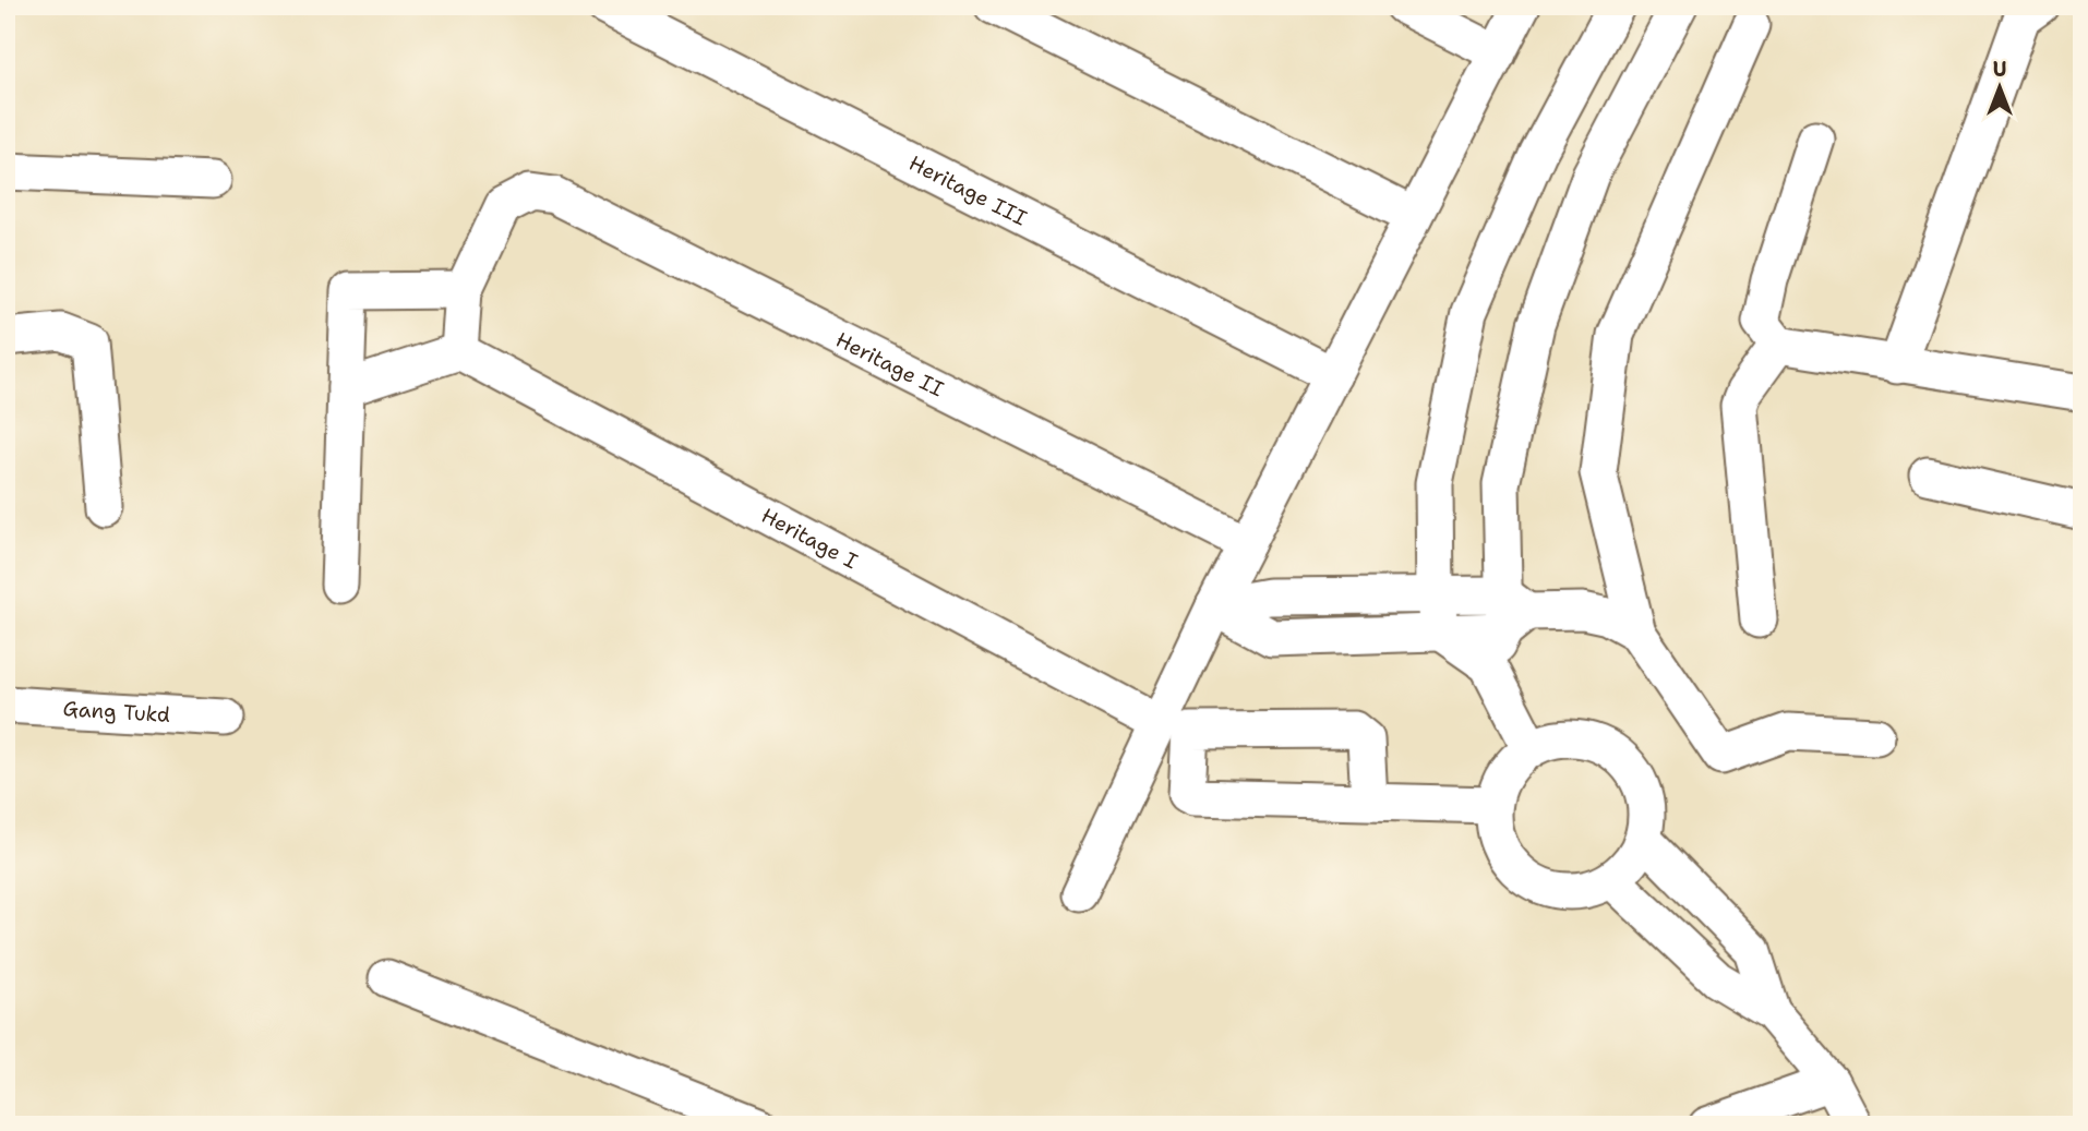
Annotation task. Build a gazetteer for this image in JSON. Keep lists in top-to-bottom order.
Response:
{
  "streets": {
    "street": [
      "Heritage III",
      "Heritage II",
      "Heritage I",
      "Gang Tukd"
    ]
  },
  "north": "top"
}
